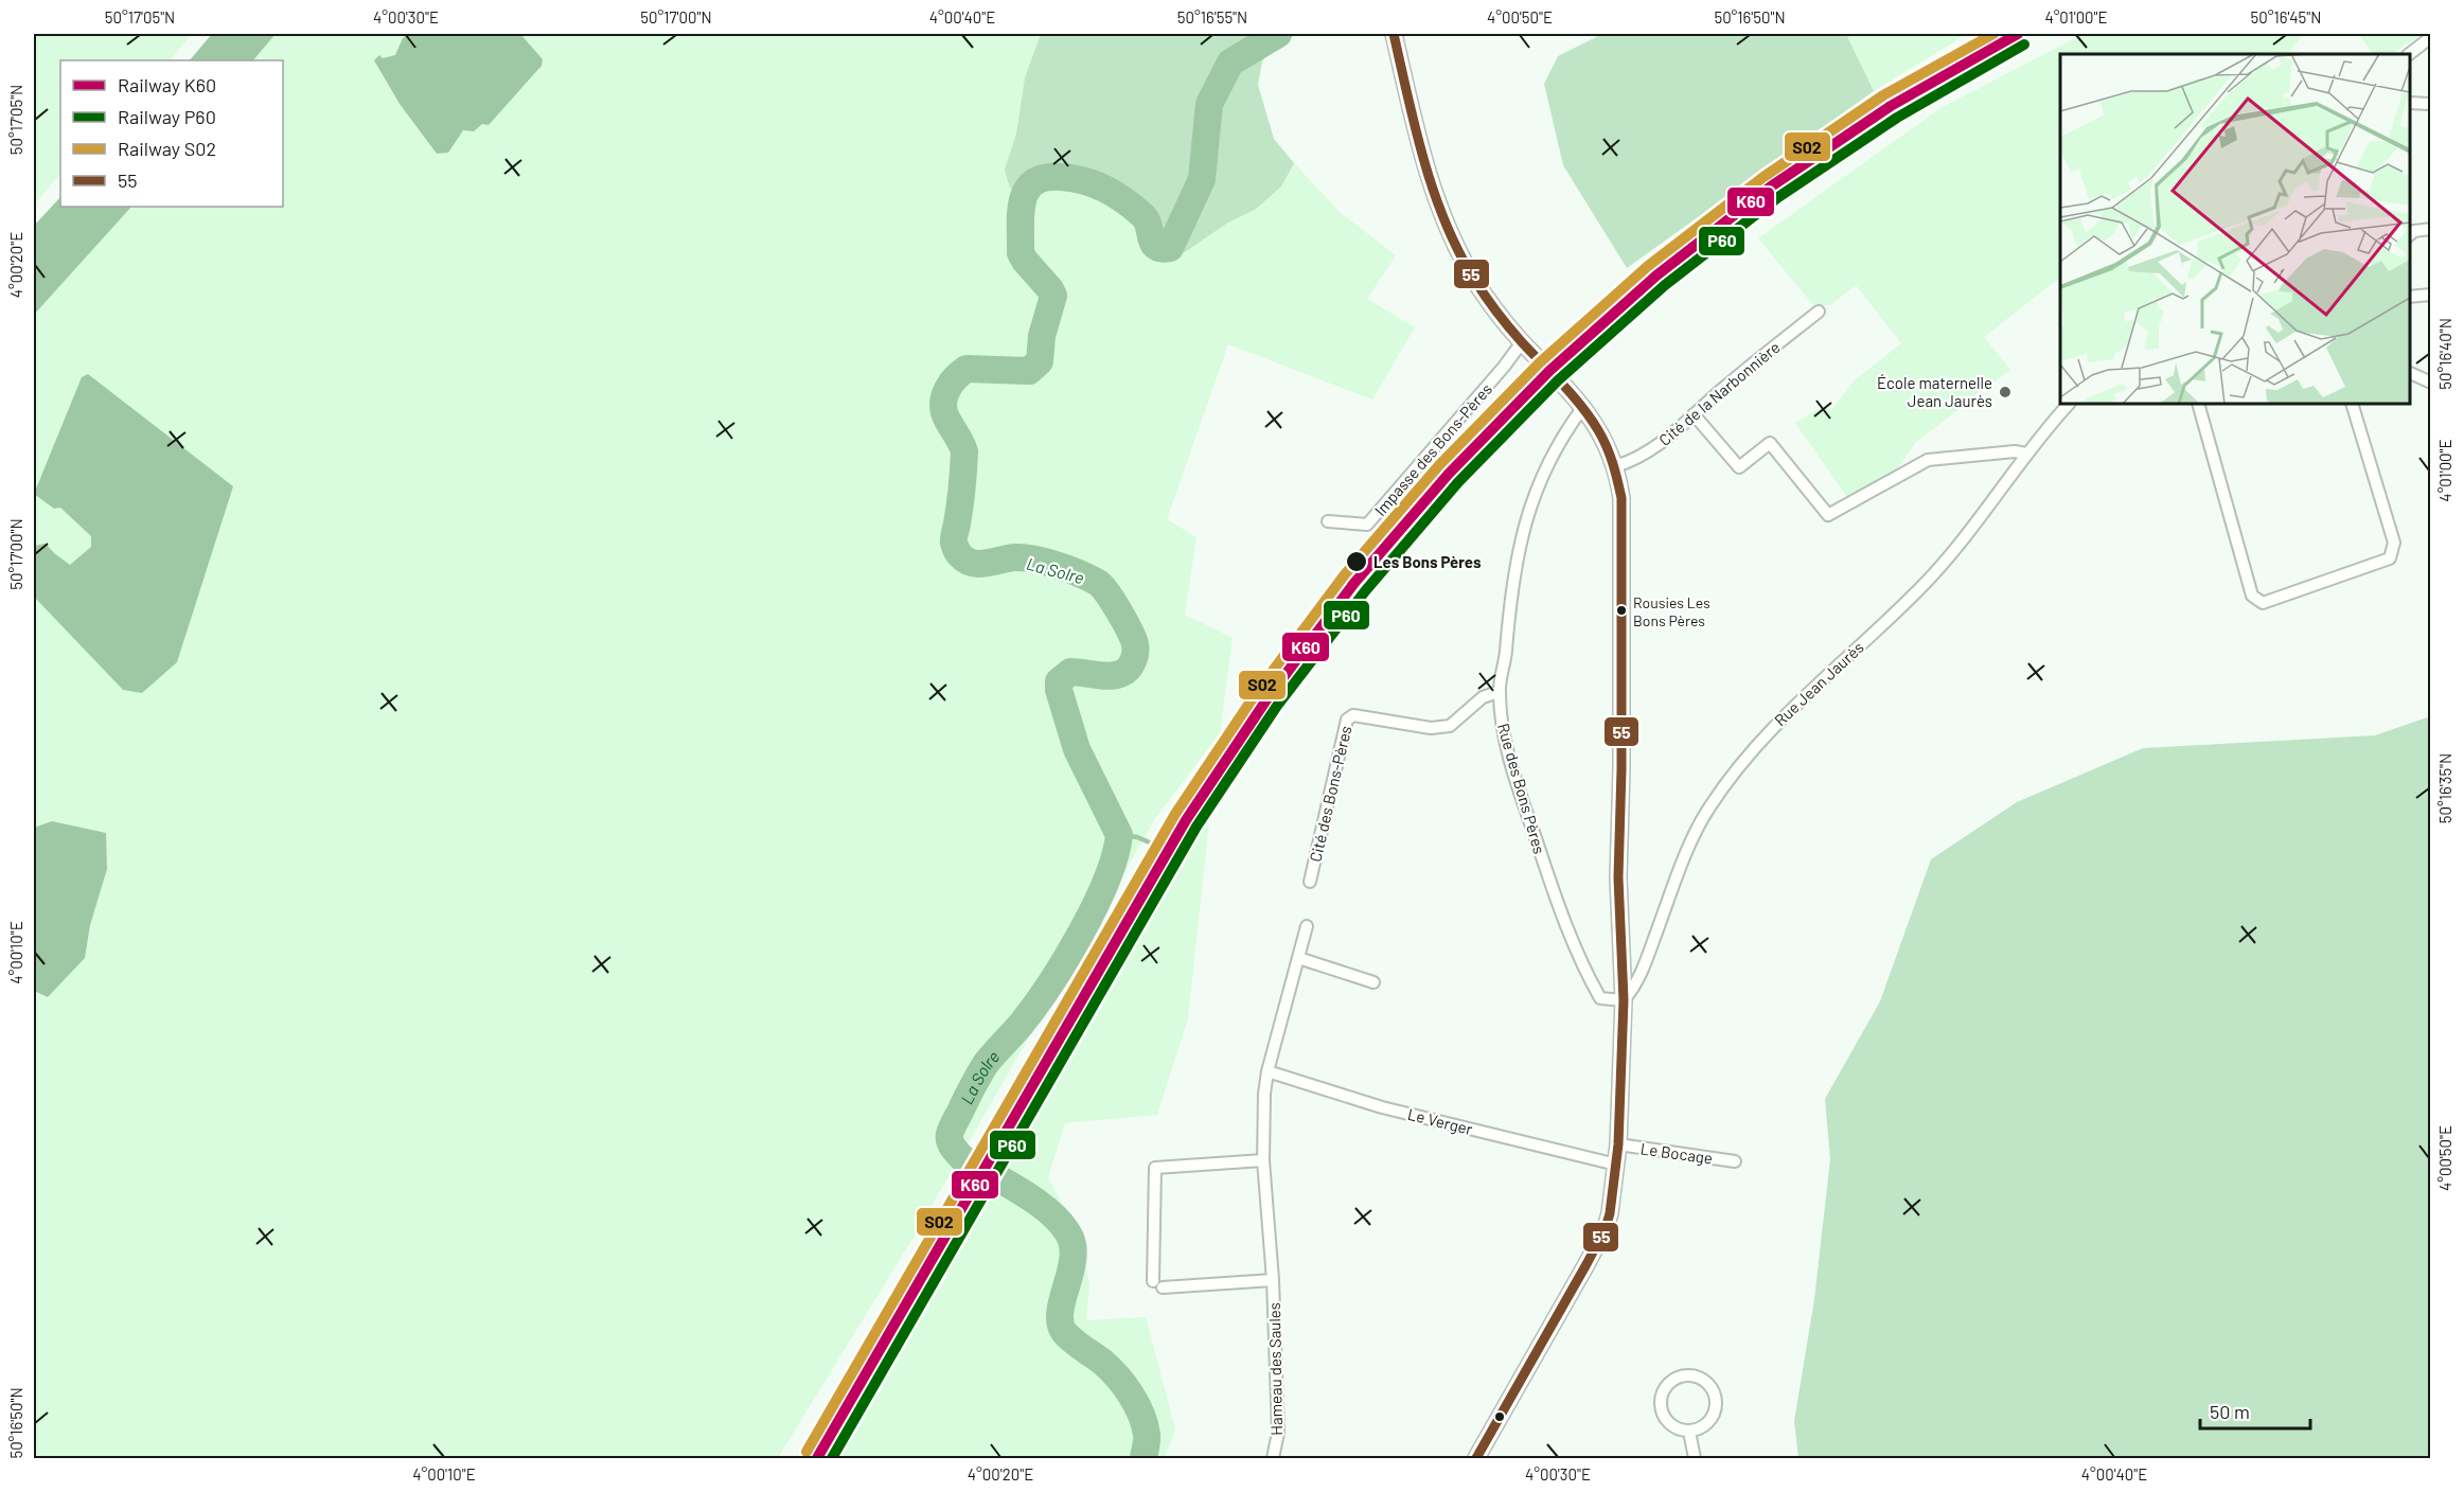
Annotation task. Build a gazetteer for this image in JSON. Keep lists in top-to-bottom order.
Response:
{
  "streets": {
    "street": [
      "Cité de la Narbonnière",
      "Impasse des Bons-Pères",
      "Rue Jean Jaurès",
      "Rue des Bons Pères",
      "Cité des Bons-Pères",
      "Le Verger",
      "Le Bocage",
      "Hameau des Saules"
    ]
  },
  "crossings": [
    ["Rue Jean Jaurès", "Rue des Bons Pères"],
    ["Rue des Bons Pères", "Cité des Bons-Pères"]
  ],
  "water": ["La Solre"],
  "places": ["École maternelle Jean Jaurès", "Les Bons Pères", "Rousies Les Bons Pères"],
  "lines": [
    "rail line K60",
    "rail line S02",
    "transit line 55",
    "rail line P60"
  ],
  "legend": [
    "Railway K60",
    "Railway P60",
    "Railway S02",
    "55"
  ],
  "scale_bar": "50 m",
  "coordinates": [
    "50°17'05\"N",
    "4°00'30\"E",
    "50°17'00\"N",
    "4°00'40\"E",
    "50°16'55\"N",
    "4°00'50\"E",
    "50°16'50\"N",
    "4°01'00\"E",
    "50°16'45\"N",
    "4°00'20\"E",
    "50°16'40\"N",
    "50°16'35\"N",
    "4°00'10\"E"
  ]
}
